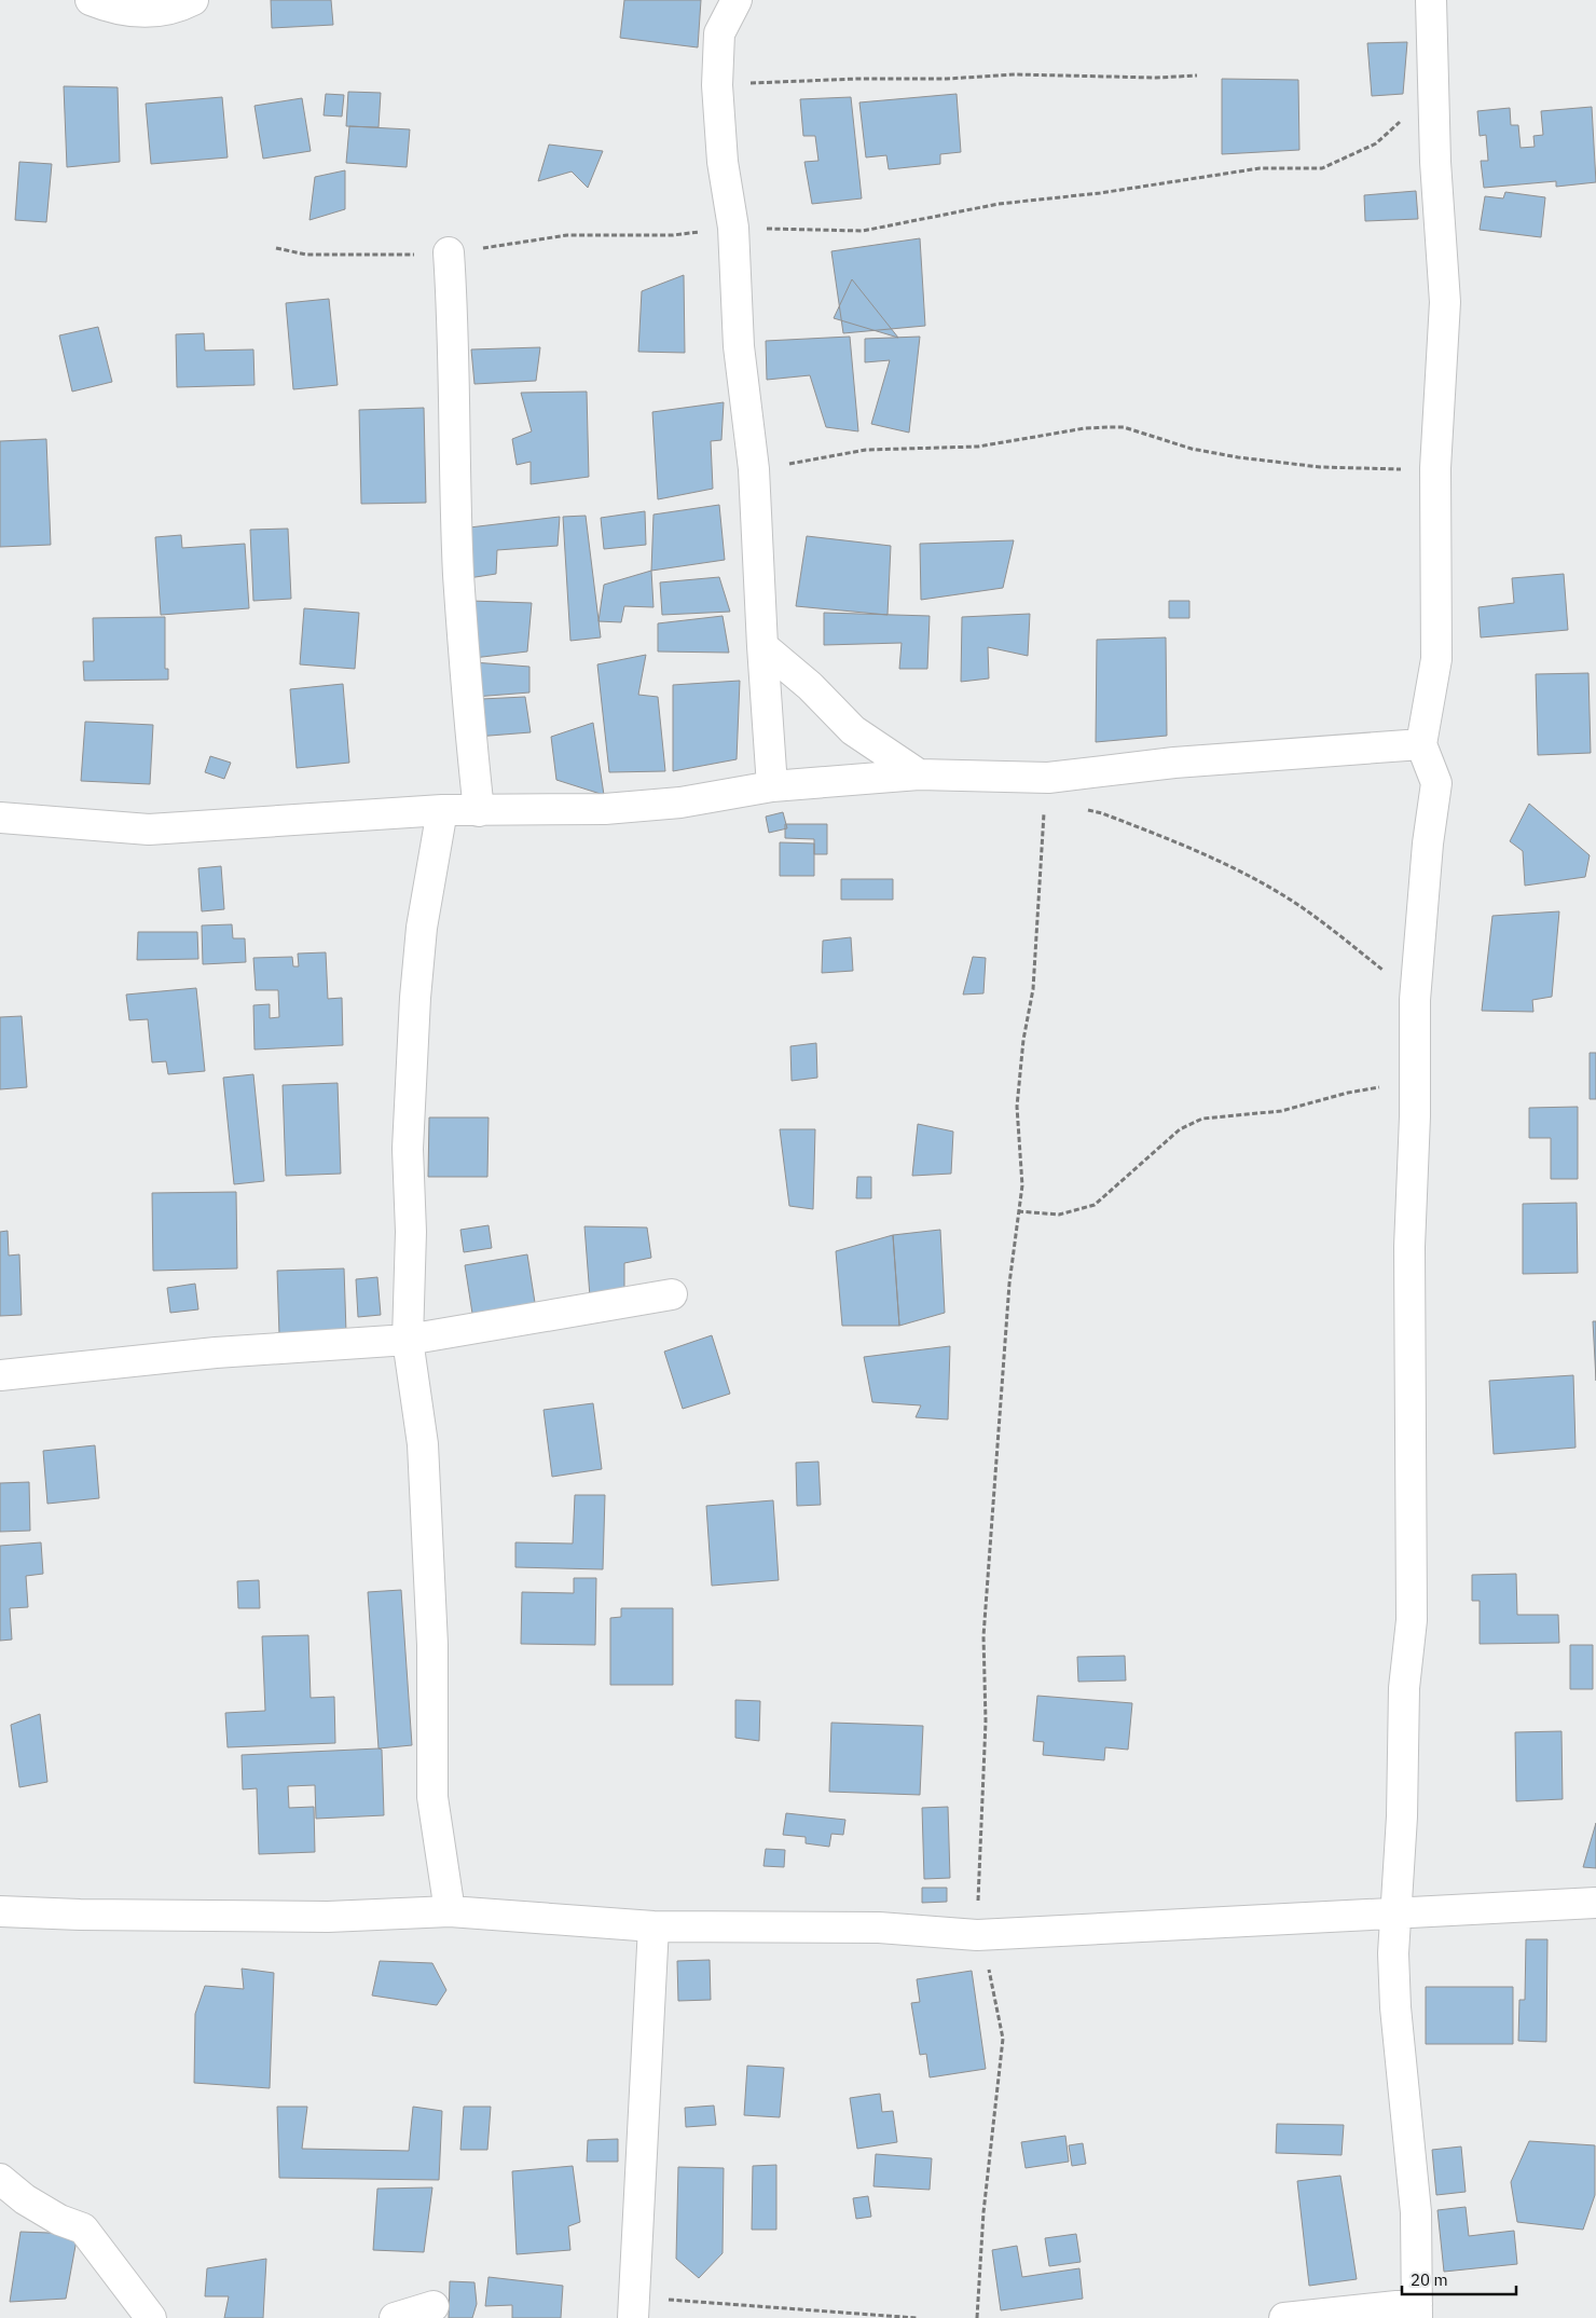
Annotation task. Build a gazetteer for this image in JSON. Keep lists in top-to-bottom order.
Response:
{
  "scale_bar": "20 m"
}
